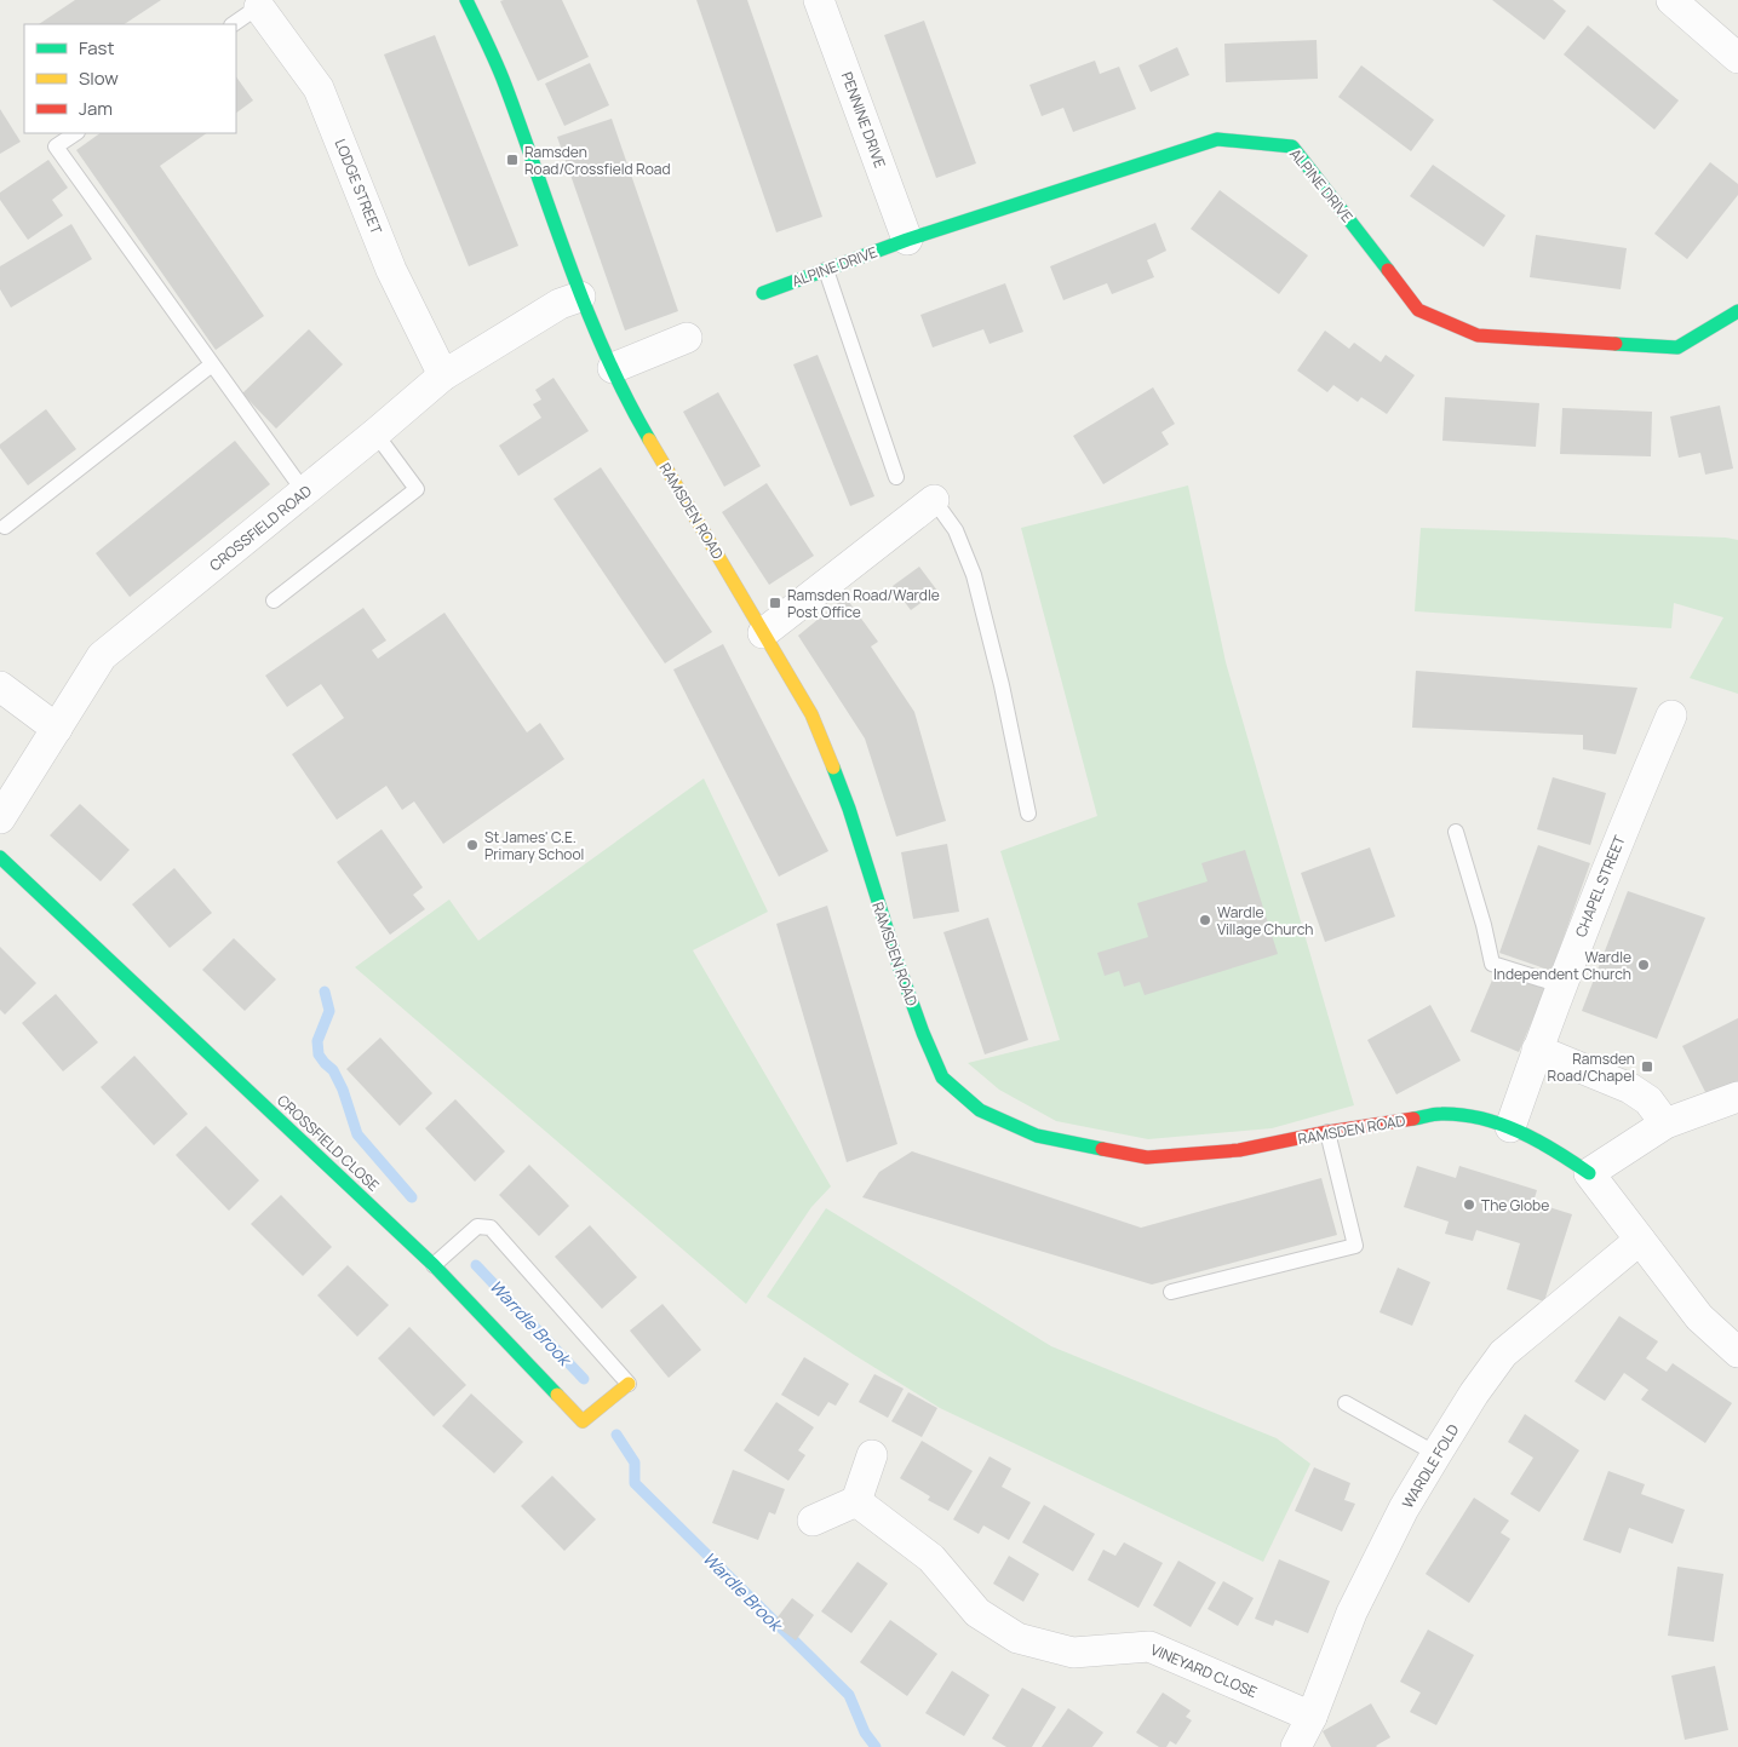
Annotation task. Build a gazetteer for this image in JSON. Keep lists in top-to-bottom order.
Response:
{
  "streets": {
    "street": [
      "PENNINE DRIVE",
      "ALPINE DRIVE",
      "LODGE STREET",
      "RAMSDEN ROAD",
      "CROSSFIELD ROAD",
      "CHAPEL STREET",
      "CROSSFIELD CLOSE",
      "WARDLE FOLD",
      "VINEYARD CLOSE"
    ]
  },
  "crossings": [
    ["PENNINE DRIVE", "ALPINE DRIVE"],
    ["LODGE STREET", "CROSSFIELD ROAD"],
    ["RAMSDEN ROAD", "CROSSFIELD ROAD"],
    ["RAMSDEN ROAD", "CHAPEL STREET"],
    ["RAMSDEN ROAD", "WARDLE FOLD"],
    ["WARDLE FOLD", "VINEYARD CLOSE"]
  ],
  "water": ["Warrdle Brook", "Wardle Brook"],
  "places": {
    "transit": ["Ramsden Road/Crossfield Road", "Ramsden Road/Wardle Post Office", "Ramsden Road/Chapel"],
    "other": [
      "St James' C.E. Primary School",
      "Wardle Village Church",
      "Wardle Independent Church",
      "The Globe"
    ]
  },
  "legend": ["Fast", "Slow", "Jam"]
}
